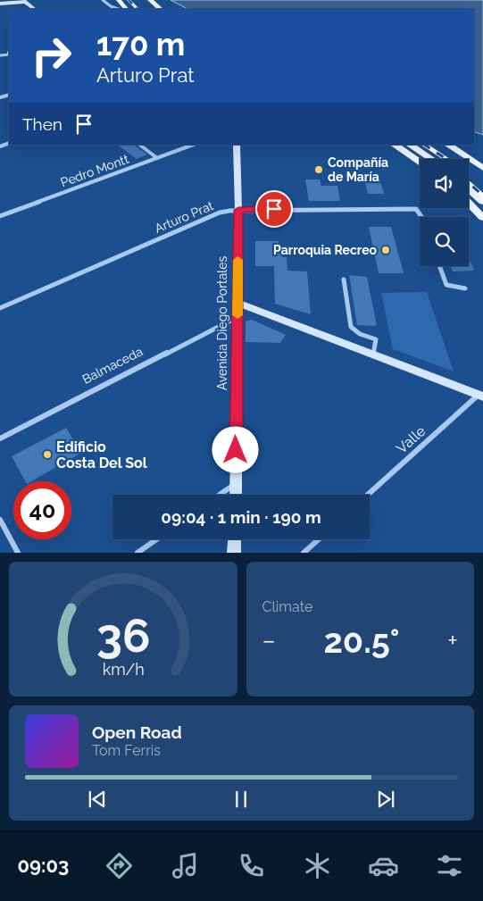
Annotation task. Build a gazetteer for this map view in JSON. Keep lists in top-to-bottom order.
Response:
{
  "streets": {
    "street": [
      "Pedro Montt",
      "Arturo Prat",
      "Avenida Diego Portales",
      "Balmaceda",
      "Valle"
    ]
  },
  "crossings": [
    ["Arturo Prat", "Avenida Diego Portales"],
    ["Avenida Diego Portales", "Balmaceda"]
  ],
  "places": ["Compañía de María", "Parroquia Recreo", "Edificio Costa Del Sol"],
  "page": {
    "turn": ["170 m", "Arturo Prat"],
    "then": "Then",
    "limit": "40",
    "trip": "09:04 · 1 min · 190 m",
    "tile": "Climate",
    "heat": ["−", "20.5°", "+"],
    "song": ["Open Road", "Tom Ferris"],
    "tabs": "09:03",
    "gauge": ["36", "km/h"]
  }
}
